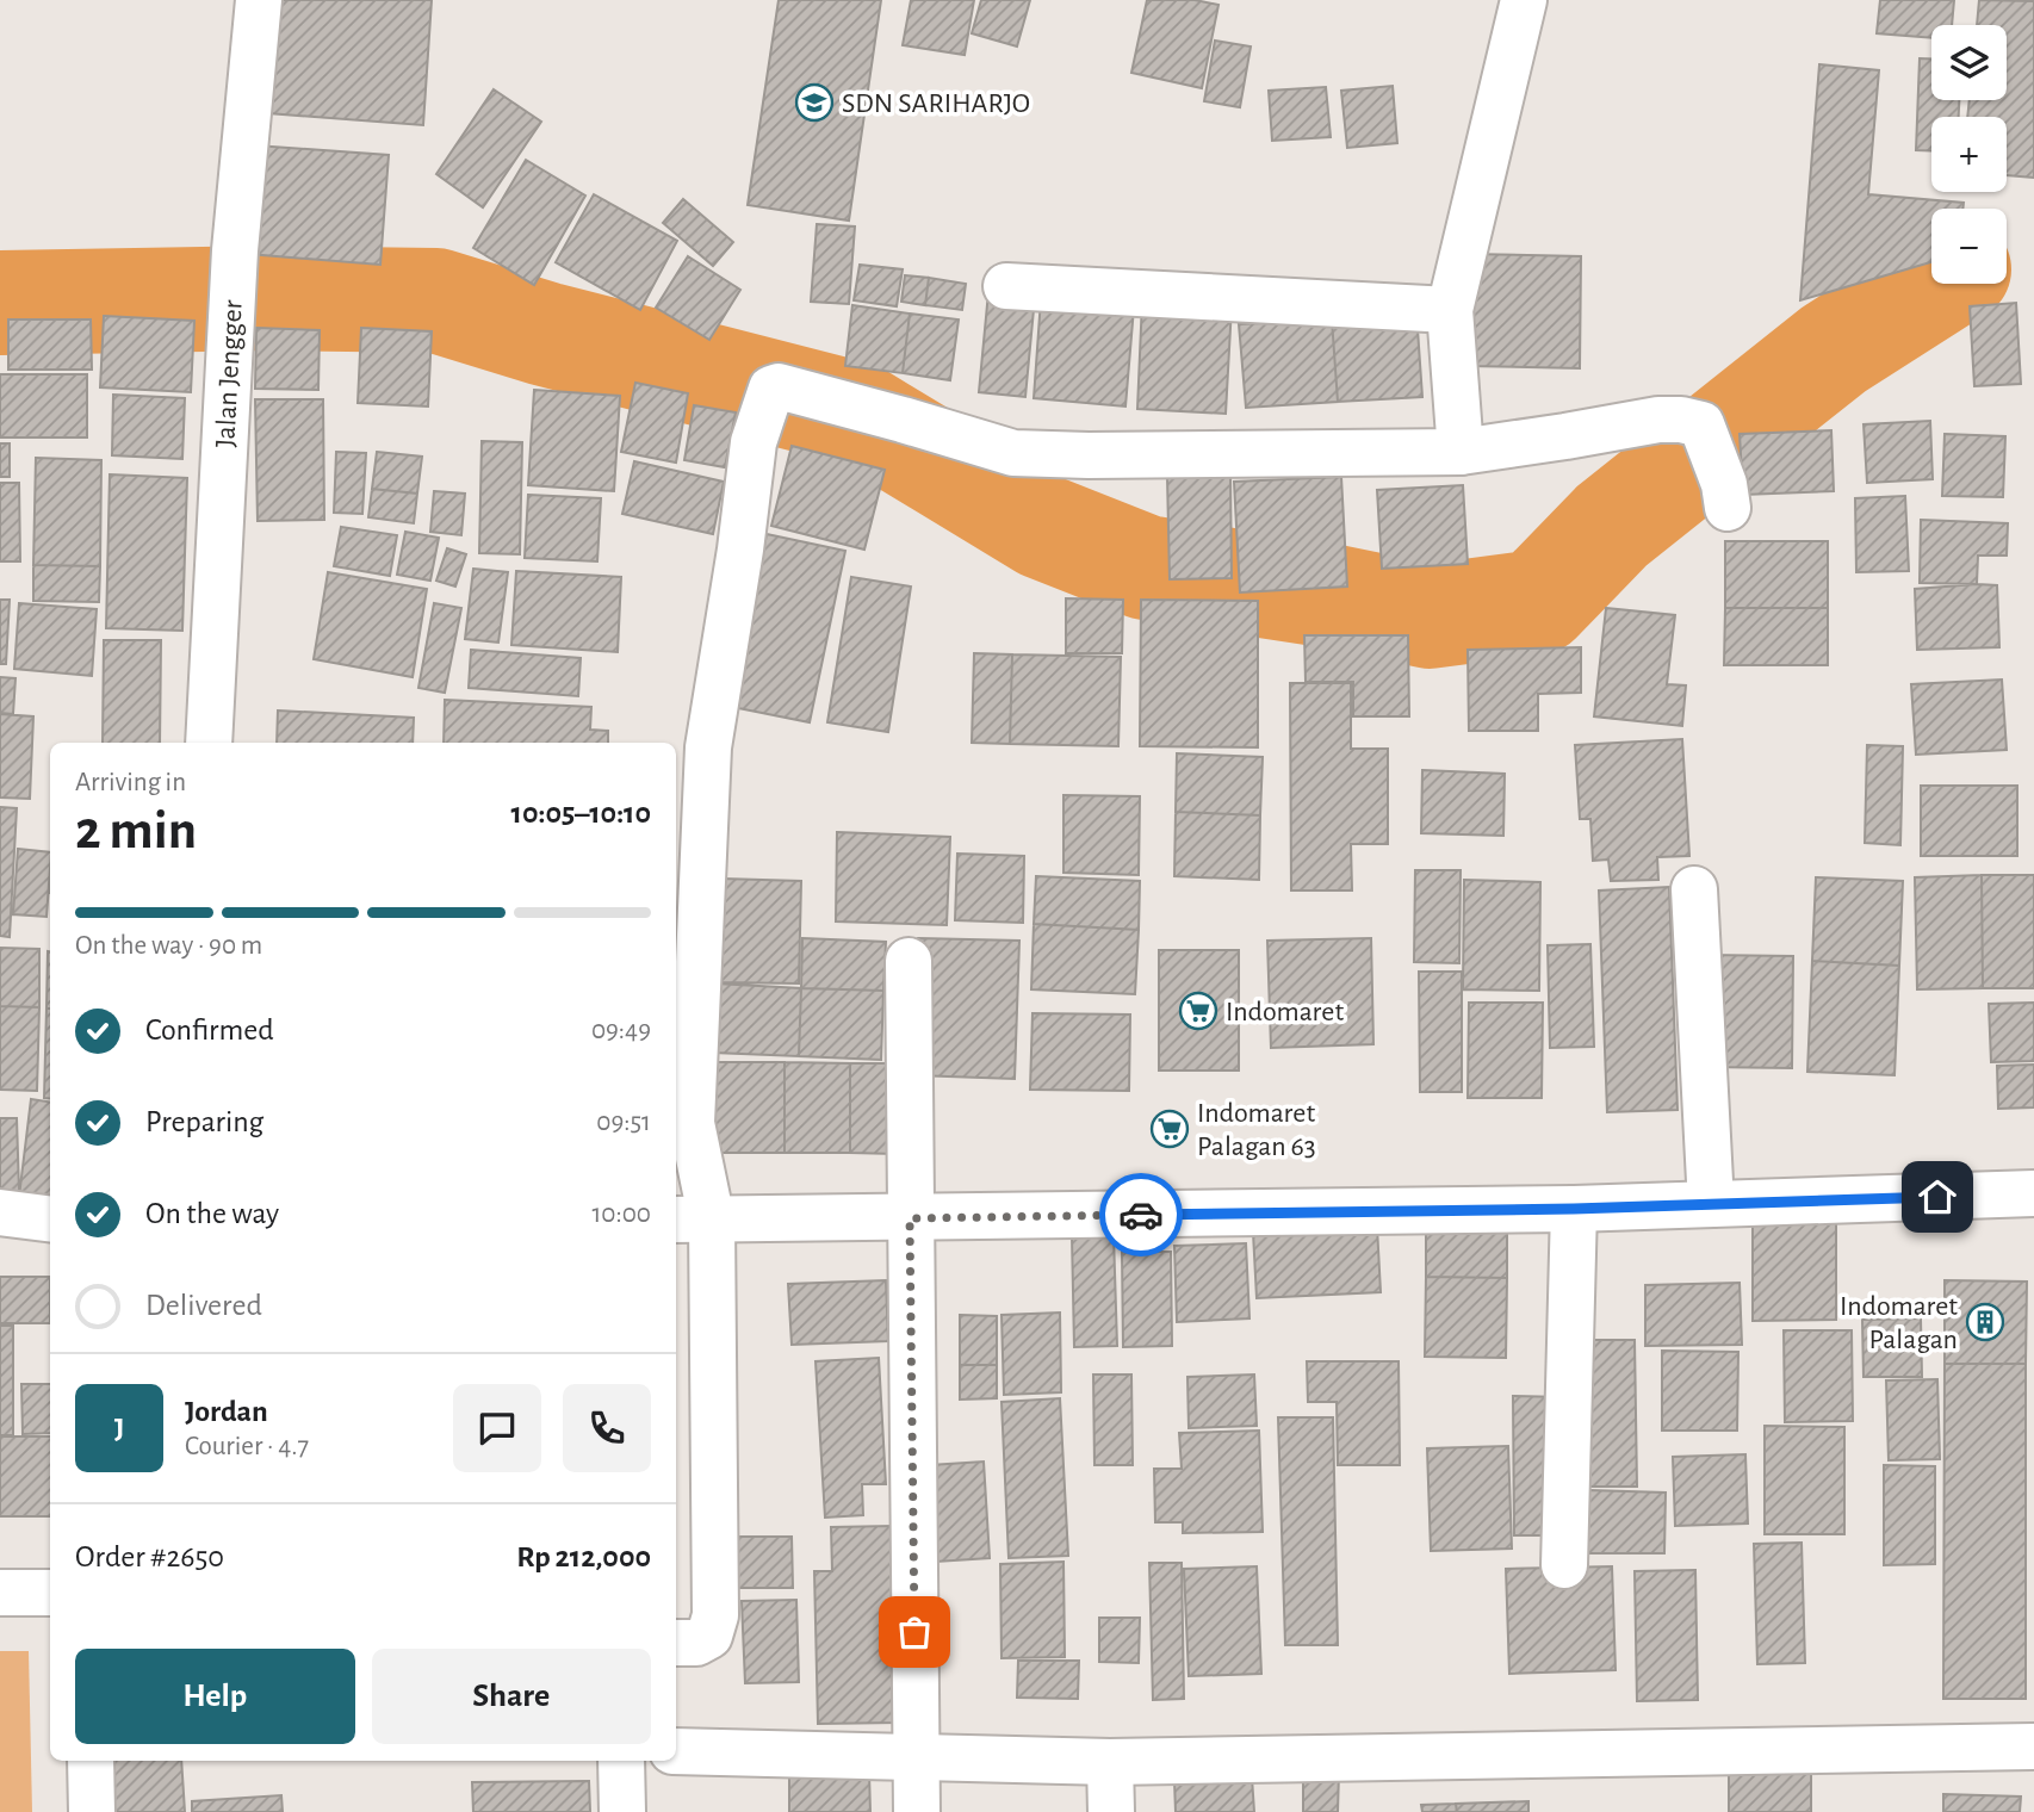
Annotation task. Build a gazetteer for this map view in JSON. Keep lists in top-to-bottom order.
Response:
{
  "streets": {
    "street": ["Jalan Jengger"]
  },
  "places": {
    "school or university": ["SDN SARIHARJO"],
    "supermarket": ["Indomaret", "Indomaret Palagan 63"],
    "building": ["Indomaret Palagan"]
  },
  "page": {
    "map_buttons": ["+", "−"],
    "heading": ["2 min", "Arriving in", "10:05–10:10"],
    "panel": [
      "Jordan",
      "Courier · 4.7",
      "Order #2650",
      "Rp 212,000"
    ],
    "bar": "On the way · 90 m",
    "list": [
      ["Confirmed", "09:49"],
      ["Preparing", "09:51"],
      ["On the way", "10:00"],
      "Delivered"
    ],
    "round": "J",
    "buttons": ["Help", "Share"]
  }
}
